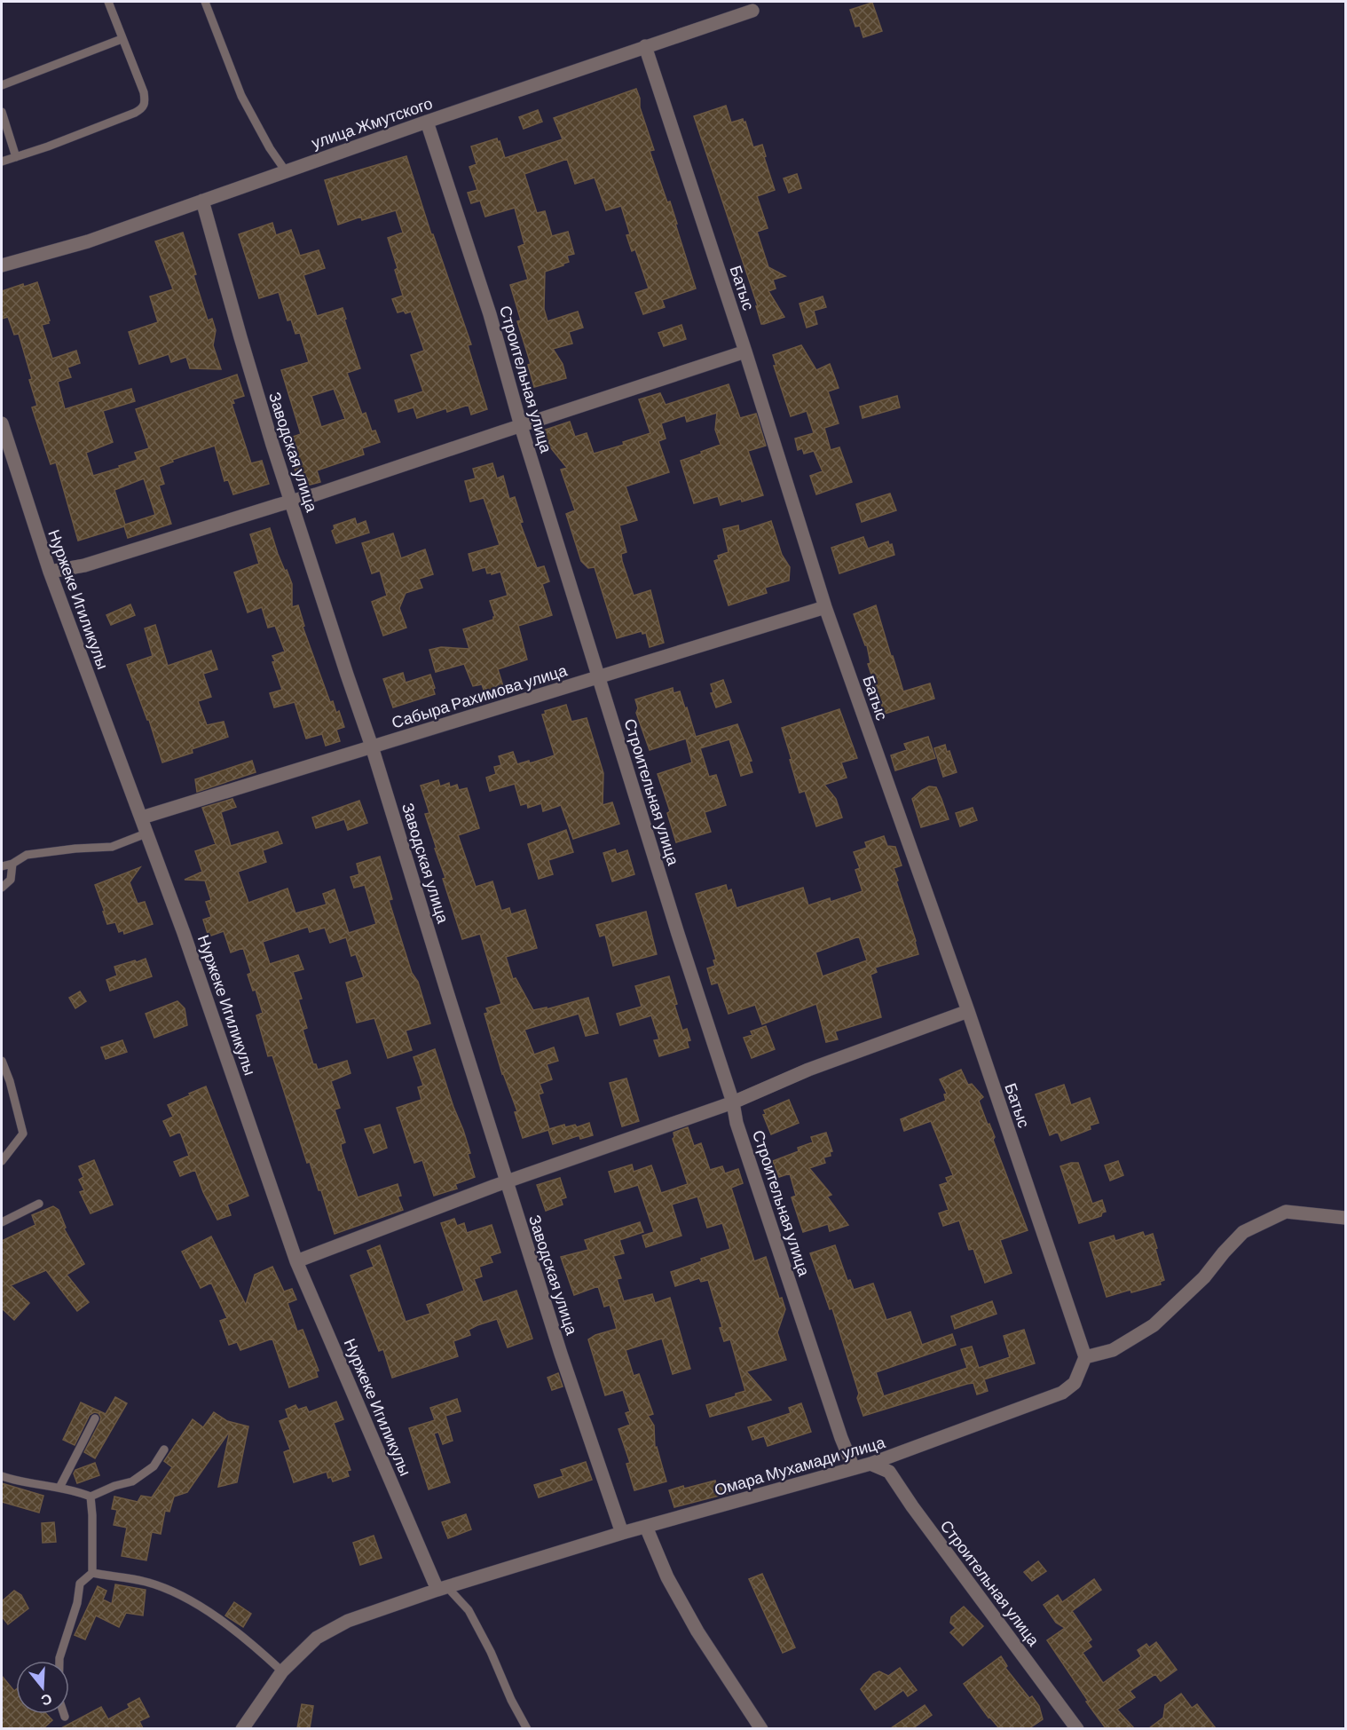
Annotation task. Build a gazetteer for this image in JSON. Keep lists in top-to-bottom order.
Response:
{
  "streets": {
    "street": [
      "улица Жмутского",
      "Батыс",
      "Строительная улица",
      "Заводская улица",
      "Нуржеке Игиликулы",
      "Сабыра Рахимова улица",
      "Омара Мухамади улица"
    ]
  },
  "crossings": [
    ["улица Жмутского", "Батыс"],
    ["улица Жмутского", "Строительная улица"],
    ["улица Жмутского", "Заводская улица"],
    ["Батыс", "Сабыра Рахимова улица"],
    ["Батыс", "Омара Мухамади улица"],
    ["Строительная улица", "Сабыра Рахимова улица"],
    ["Строительная улица", "Омара Мухамади улица"],
    ["Заводская улица", "Сабыра Рахимова улица"],
    ["Заводская улица", "Омара Мухамади улица"],
    ["Нуржеке Игиликулы", "Сабыра Рахимова улица"],
    ["Нуржеке Игиликулы", "Омара Мухамади улица"]
  ],
  "north": "bottom"
}
